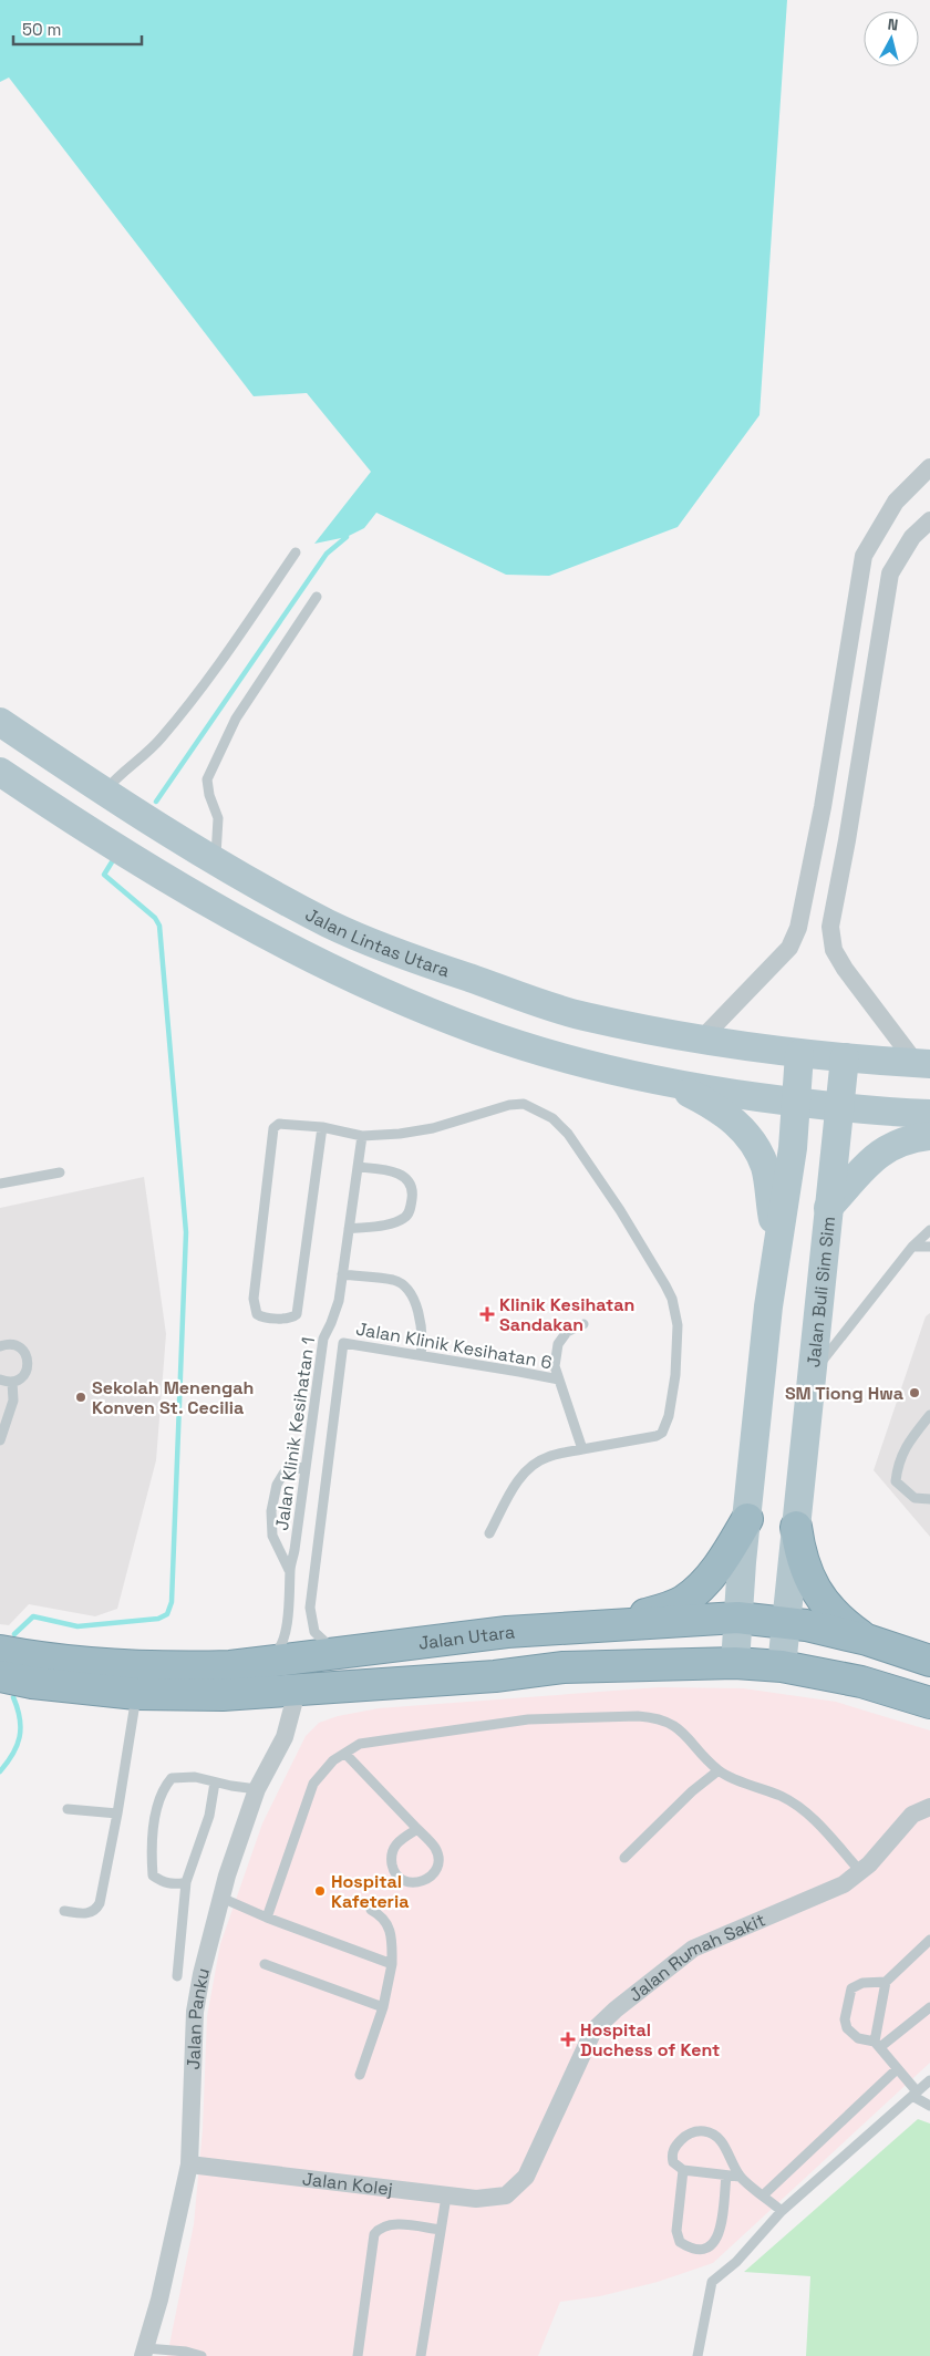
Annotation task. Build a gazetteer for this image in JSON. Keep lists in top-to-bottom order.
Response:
{
  "streets": {
    "highway": ["Jalan Utara"],
    "main road": ["Jalan Lintas Utara", "Jalan Buli Sim Sim"],
    "street": ["Jalan Rumah Sakit", "Jalan Panku", "Jalan Kolej"],
    "lane": ["Jalan Klinik Kesihatan 6", "Jalan Klinik Kesihatan 1"]
  },
  "crossings": [
    ["Jalan Buli Sim Sim", "Jalan Utara"],
    ["Jalan Klinik Kesihatan 6", "Jalan Utara"],
    ["Jalan Klinik Kesihatan 1", "Jalan Utara"],
    ["Jalan Utara", "Jalan Panku"],
    ["Jalan Rumah Sakit", "Jalan Kolej"],
    ["Jalan Panku", "Jalan Kolej"]
  ],
  "places": {
    "health": ["Klinik Kesihatan Sandakan", "Hospital Duchess of Kent"],
    "other": ["SM Tiong Hwa", "Sekolah Menengah Konven St. Cecilia", "Hospital Kafeteria"]
  },
  "scale_bar": "50 m",
  "north": "top"
}
